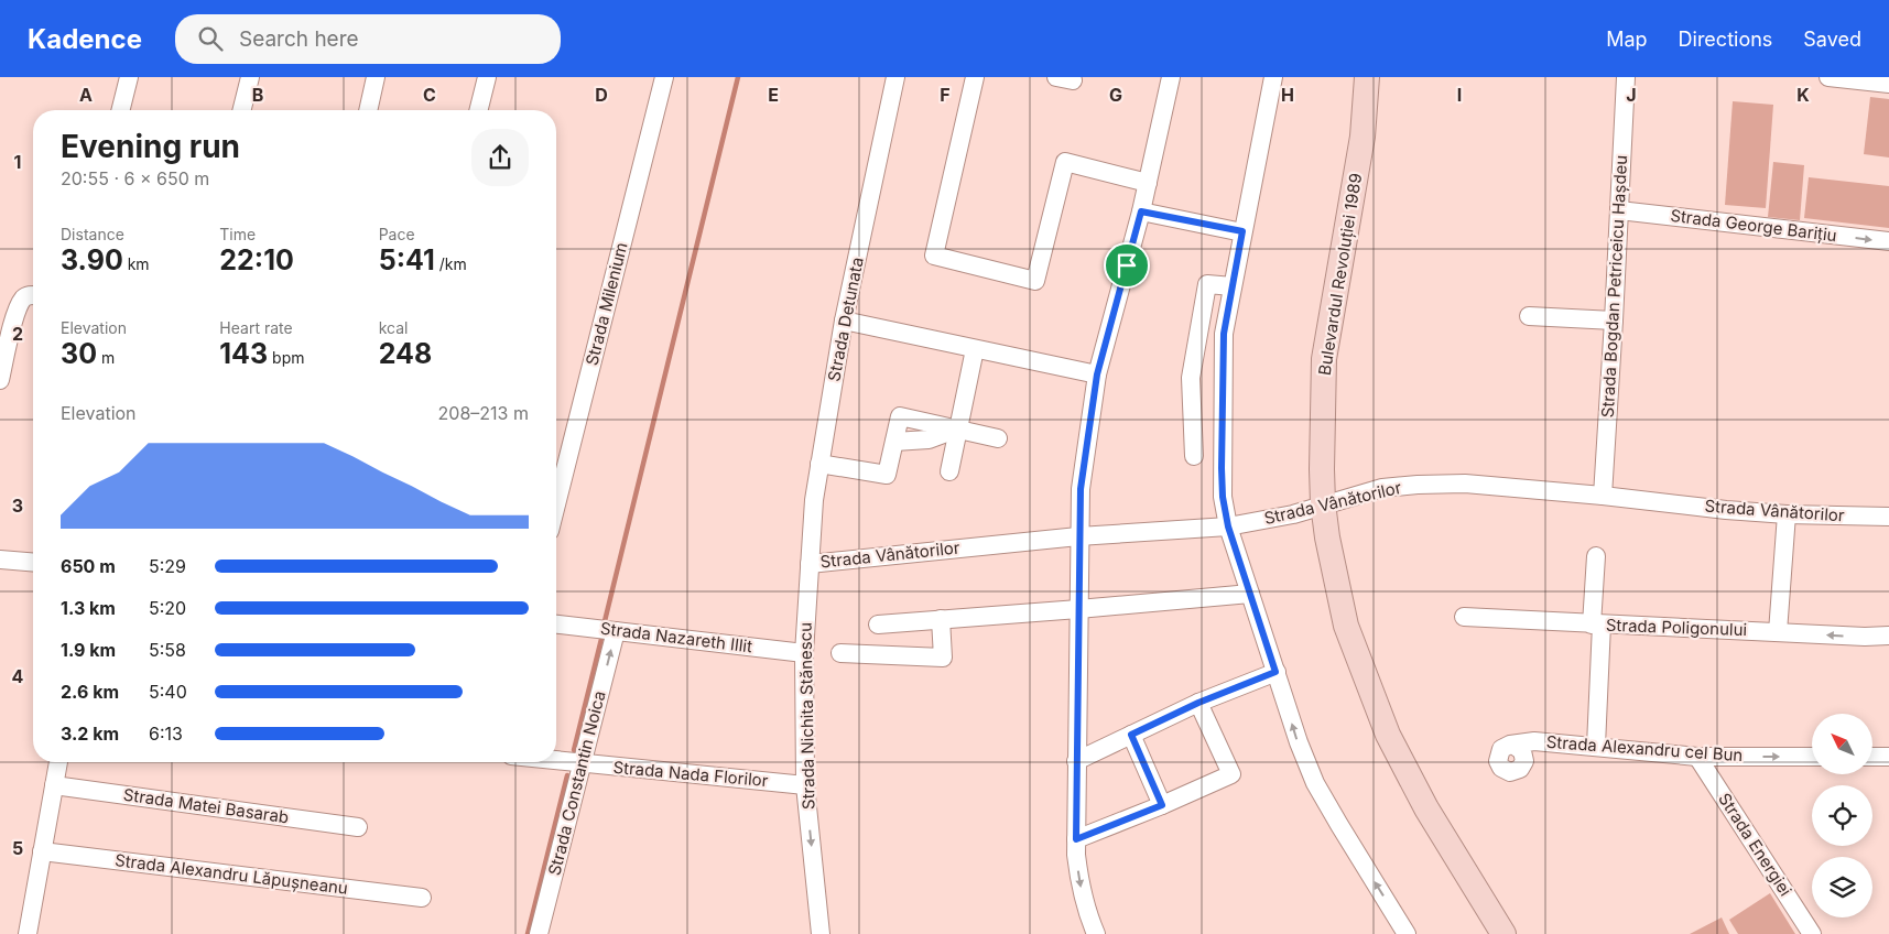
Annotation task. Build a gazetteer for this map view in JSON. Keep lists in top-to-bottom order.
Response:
{
  "streets": {
    "main road": ["Bulevardul Revoluției 1989"],
    "street": [
      "Strada George Barițiu",
      "Strada Bogdan Petriceicu Hașdeu",
      "Strada Milenium",
      "Strada Detunata",
      "Strada Vânătorilor",
      "Strada Poligonului",
      "Strada Nazareth Illit",
      "Strada Nichita Stănescu",
      "Strada Alexandru cel Bun",
      "Strada Nada Florilor",
      "Strada Constantin Noica",
      "Strada Matei Basarab",
      "Strada Energiei",
      "Strada Alexandru Lăpușneanu"
    ]
  },
  "crossings": [
    ["Strada George Barițiu", "Strada Bogdan Petriceicu Hașdeu"],
    ["Bulevardul Revoluției 1989", "Strada Vânătorilor"],
    ["Strada Bogdan Petriceicu Hașdeu", "Strada Vânătorilor"],
    ["Strada Detunata", "Strada Vânătorilor"],
    ["Strada Detunata", "Strada Nichita Stănescu"],
    ["Strada Vânătorilor", "Strada Nichita Stănescu"],
    ["Strada Nazareth Illit", "Strada Nichita Stănescu"],
    ["Strada Nazareth Illit", "Strada Constantin Noica"],
    ["Strada Nichita Stănescu", "Strada Nada Florilor"],
    ["Strada Alexandru cel Bun", "Strada Energiei"],
    ["Strada Nada Florilor", "Strada Constantin Noica"]
  ],
  "one_way": [
    "Strada George Barițiu",
    "Strada Nichita Stănescu",
    "Strada Alexandru cel Bun",
    "Strada Constantin Noica"
  ],
  "north": "top left",
  "page": {
    "header": "Kadence",
    "search": "Search here",
    "nav": ["Map", "Directions", "Saved"],
    "heading": ["Evening run", "20:55 · 6 × 650 m"],
    "stats": [
      ["Distance", "3.90 km"],
      ["Time", "22:10"],
      ["Pace", "5:41 /km"],
      ["Elevation", "30 m"],
      ["Heart rate", "143 bpm"],
      ["kcal", "248"]
    ],
    "chart": ["Elevation", "208–213 m"],
    "list": [
      {
        "name": "650 m",
        "note": "5:29"
      },
      {
        "name": "1.3 km",
        "note": "5:20"
      },
      {
        "name": "1.9 km",
        "note": "5:58"
      },
      {
        "name": "2.6 km",
        "note": "5:40"
      },
      {
        "name": "3.2 km",
        "note": "6:13"
      }
    ]
  },
  "grid": {
    "columns": [
      "A",
      "B",
      "C",
      "D",
      "E",
      "F",
      "G",
      "H",
      "I",
      "J",
      "K"
    ],
    "rows": [
      "1",
      "2",
      "3",
      "4",
      "5"
    ]
  }
}
